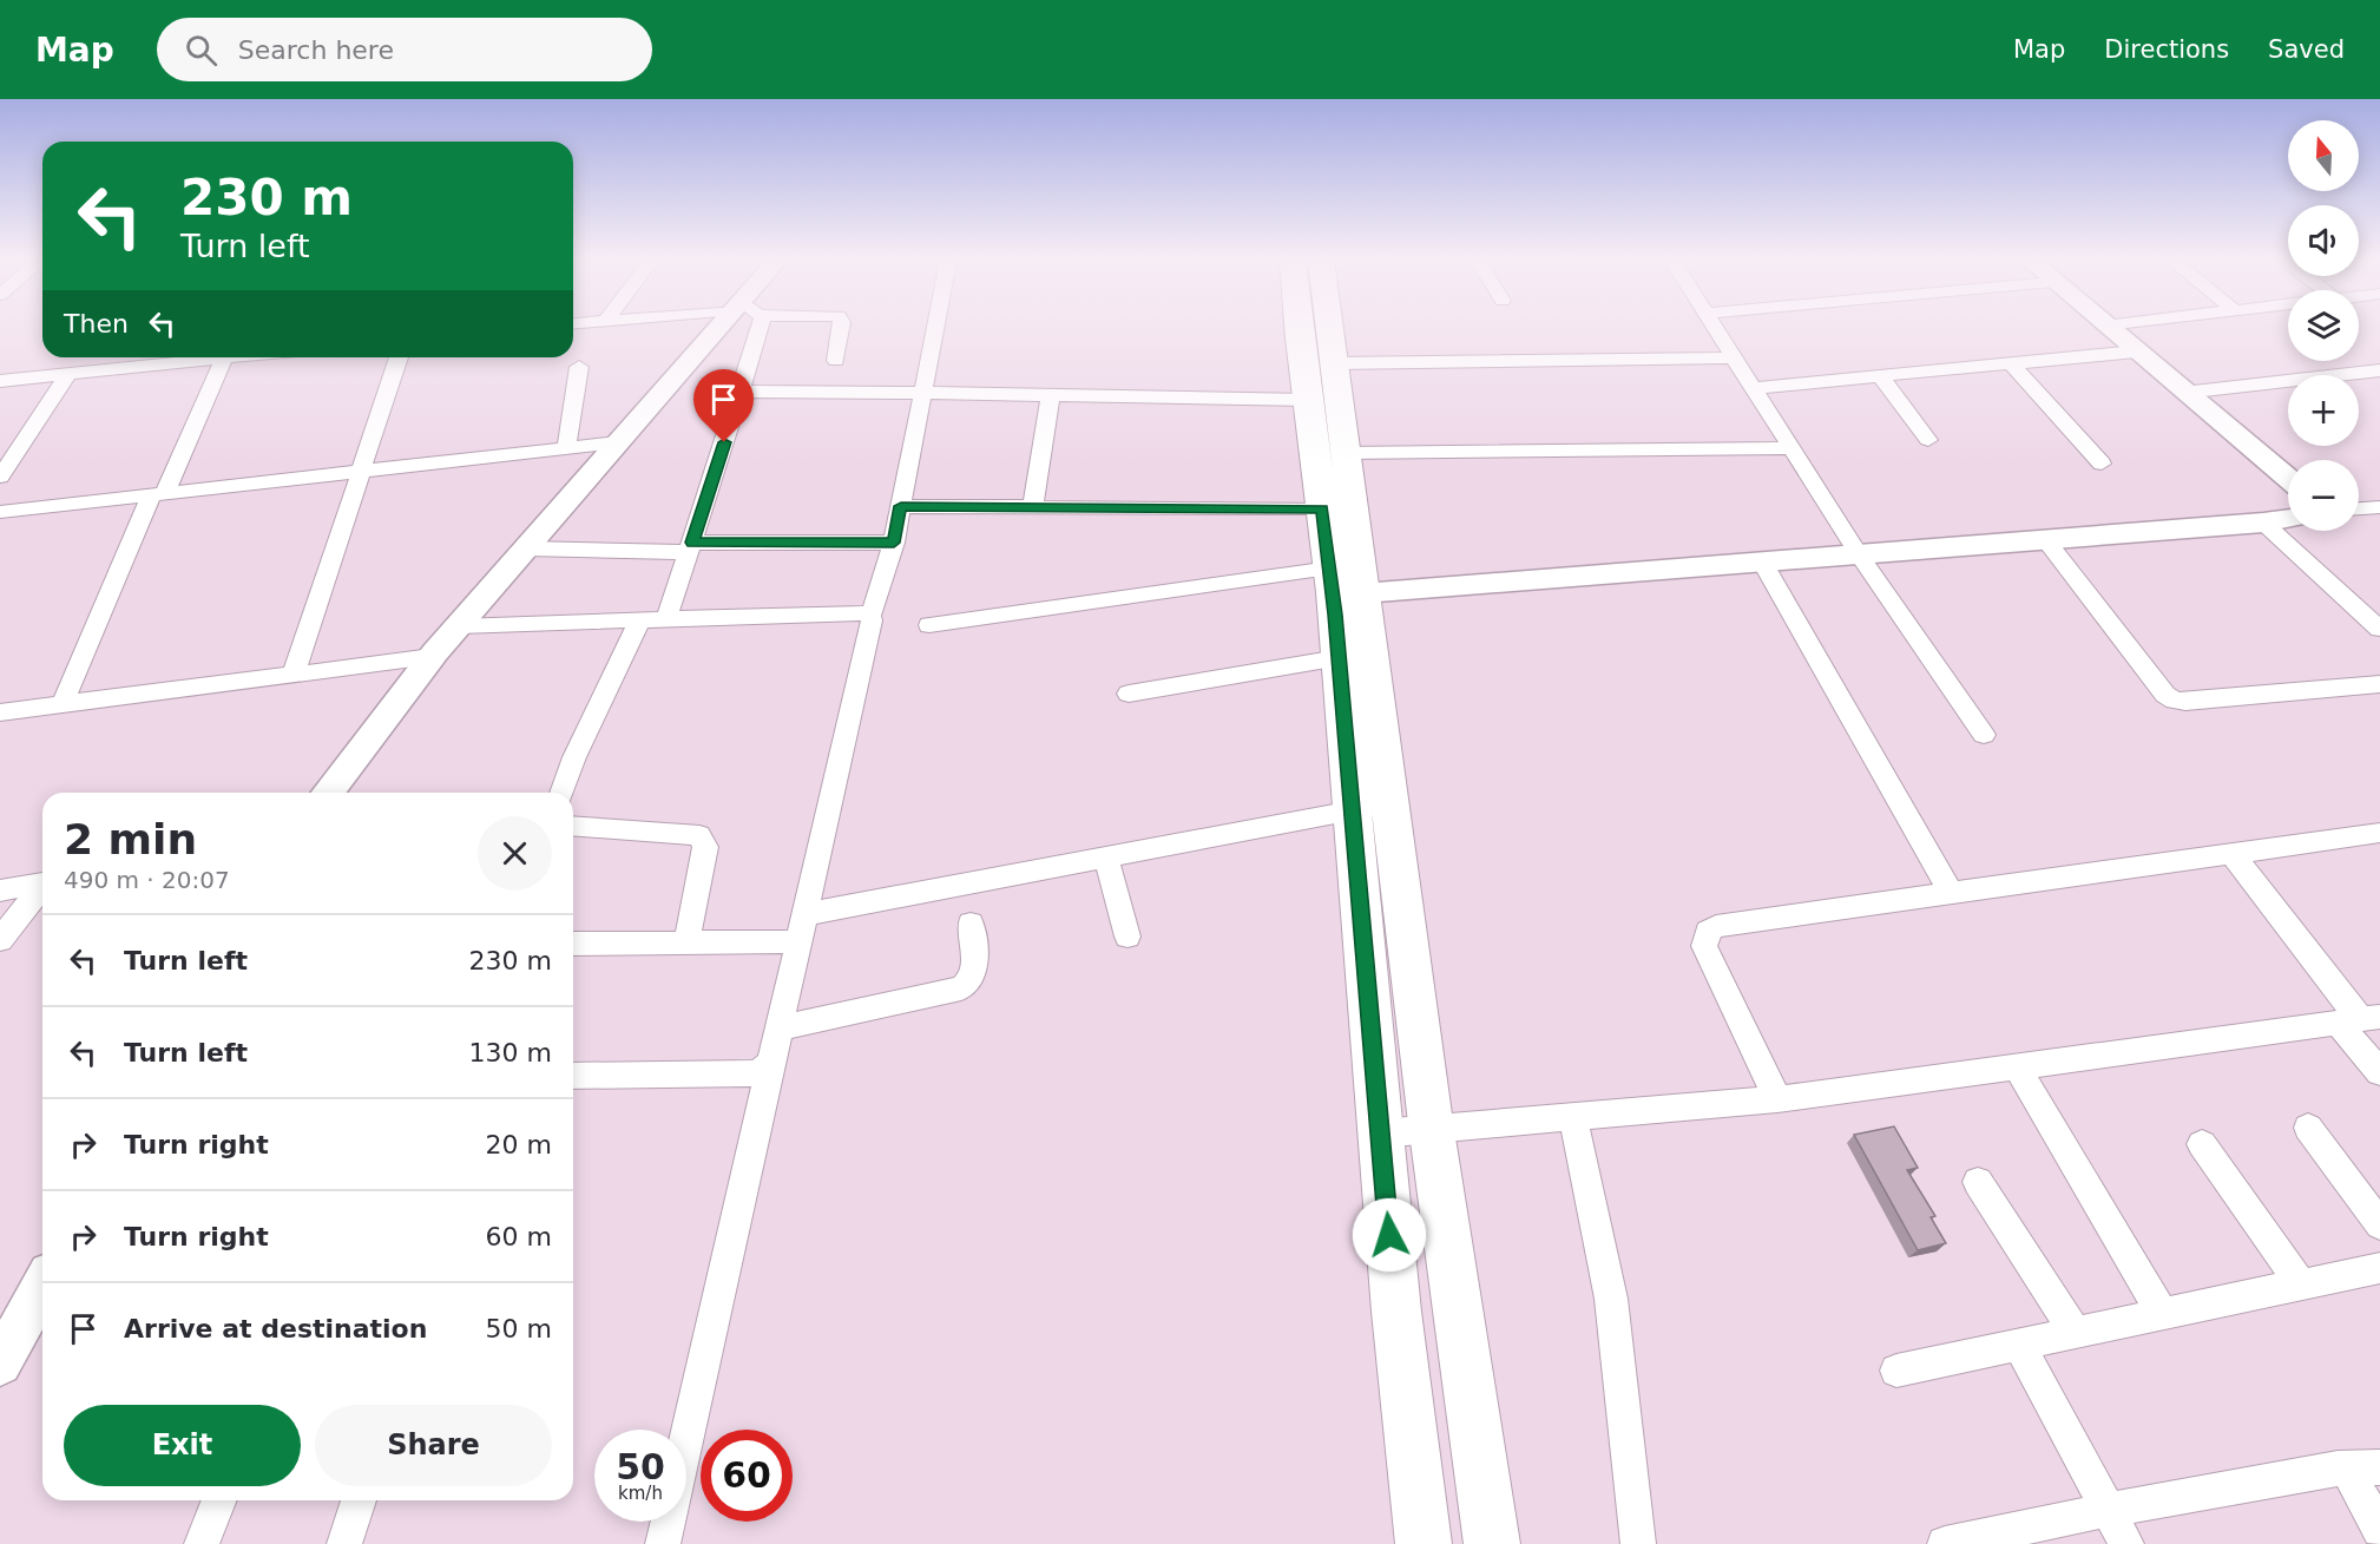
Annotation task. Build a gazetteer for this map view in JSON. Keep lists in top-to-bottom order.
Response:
{
  "north": "top",
  "page": {
    "header": "Map",
    "search": "Search here",
    "nav": ["Map", "Directions", "Saved"],
    "map_buttons": ["+", "−"],
    "turn": ["230 m", "Turn left"],
    "then": "Then",
    "heading": ["2 min", "490 m · 20:07"],
    "list": [
      {
        "name": "Turn left",
        "value": "230 m"
      },
      {
        "name": "Turn left",
        "value": "130 m"
      },
      {
        "name": "Turn right",
        "value": "20 m"
      },
      {
        "name": "Turn right",
        "value": "60 m"
      },
      {
        "name": "Arrive at destination",
        "value": "50 m"
      }
    ],
    "buttons": ["Exit", "Share"],
    "speed": "50 km/h",
    "limit": "60"
  }
}
